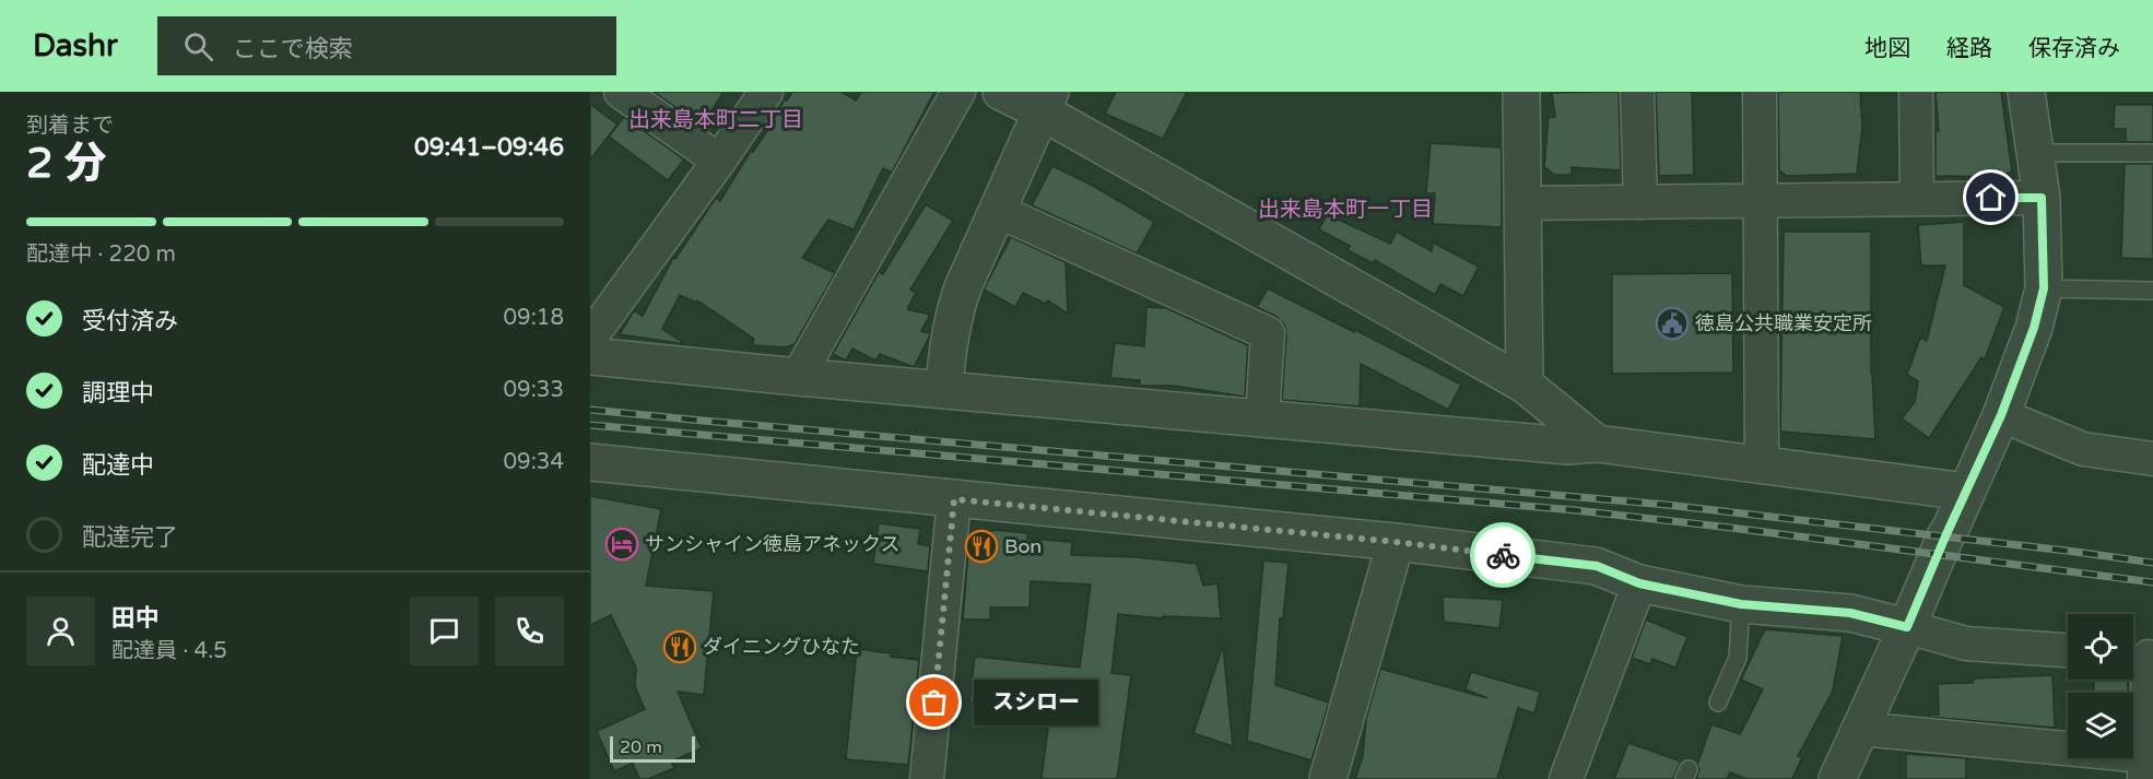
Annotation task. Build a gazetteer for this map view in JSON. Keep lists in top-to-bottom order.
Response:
{
  "districts": ["出来島本町二丁目", "出来島本町一丁目"],
  "places": {
    "public building": ["徳島公共職業安定所"],
    "hotel": ["サンシャイン徳島アネックス"],
    "restaurant": ["Bon", "ダイニングひなた"],
    "other": ["スシロー"]
  },
  "scale_bar": "20 m",
  "page": {
    "header": "Dashr",
    "search": "ここで検索",
    "nav": ["地図", "経路", "保存済み"],
    "heading": ["2 分", "到着まで", "09:41–09:46"],
    "panel": ["田中", "配達員 · 4.5"],
    "bar": "配達中 · 220 m",
    "list": [
      ["受付済み", "09:18"],
      ["調理中", "09:33"],
      ["配達中", "09:34"],
      "配達完了"
    ],
    "bubble": "スシロー",
    "scale": "20 m"
  }
}
